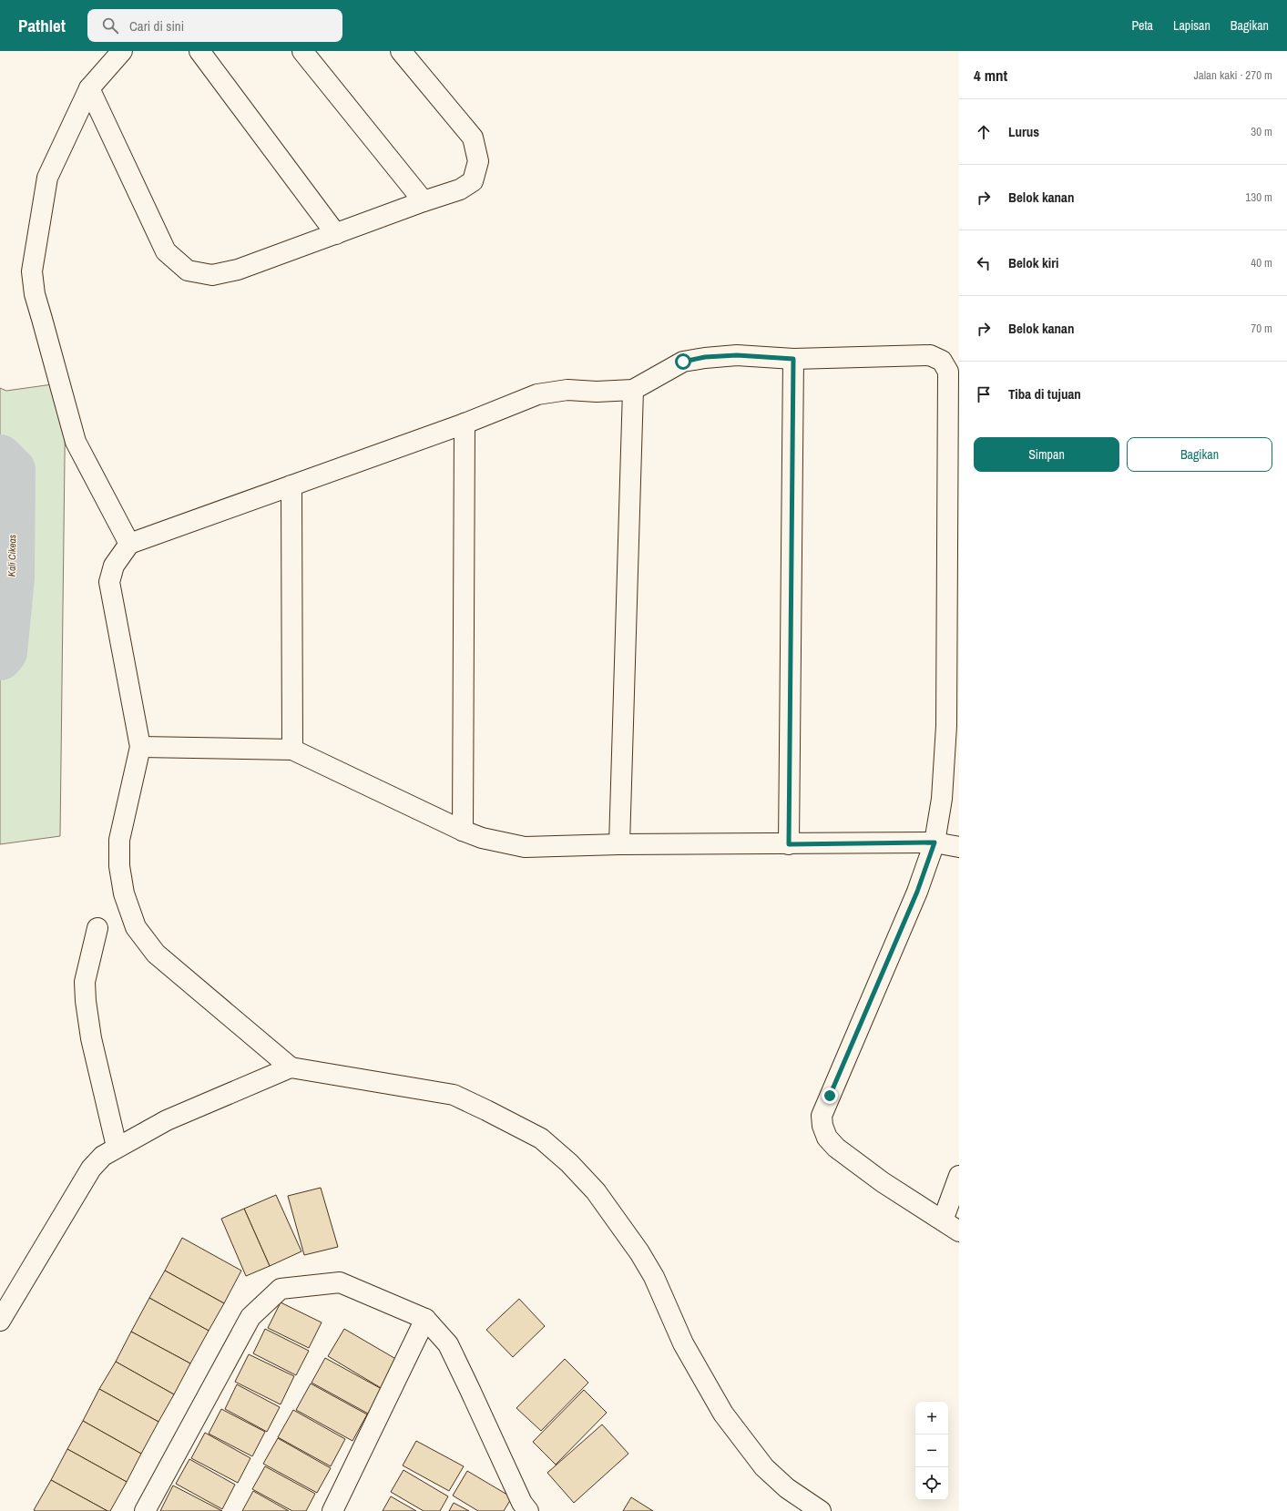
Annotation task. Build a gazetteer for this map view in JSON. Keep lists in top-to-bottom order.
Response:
{
  "water": ["Kali Cikeas"],
  "page": {
    "header": "Pathlet",
    "search": "Cari di sini",
    "nav": ["Peta", "Lapisan", "Bagikan"],
    "heading": ["4 mnt", "Jalan kaki · 270 m"],
    "list": [
      ["Lurus", "30 m"],
      ["Belok kanan", "130 m"],
      ["Belok kiri", "40 m"],
      ["Belok kanan", "70 m"],
      "Tiba di tujuan"
    ],
    "buttons": ["Simpan", "Bagikan"],
    "map_buttons": ["+", "−"]
  }
}
